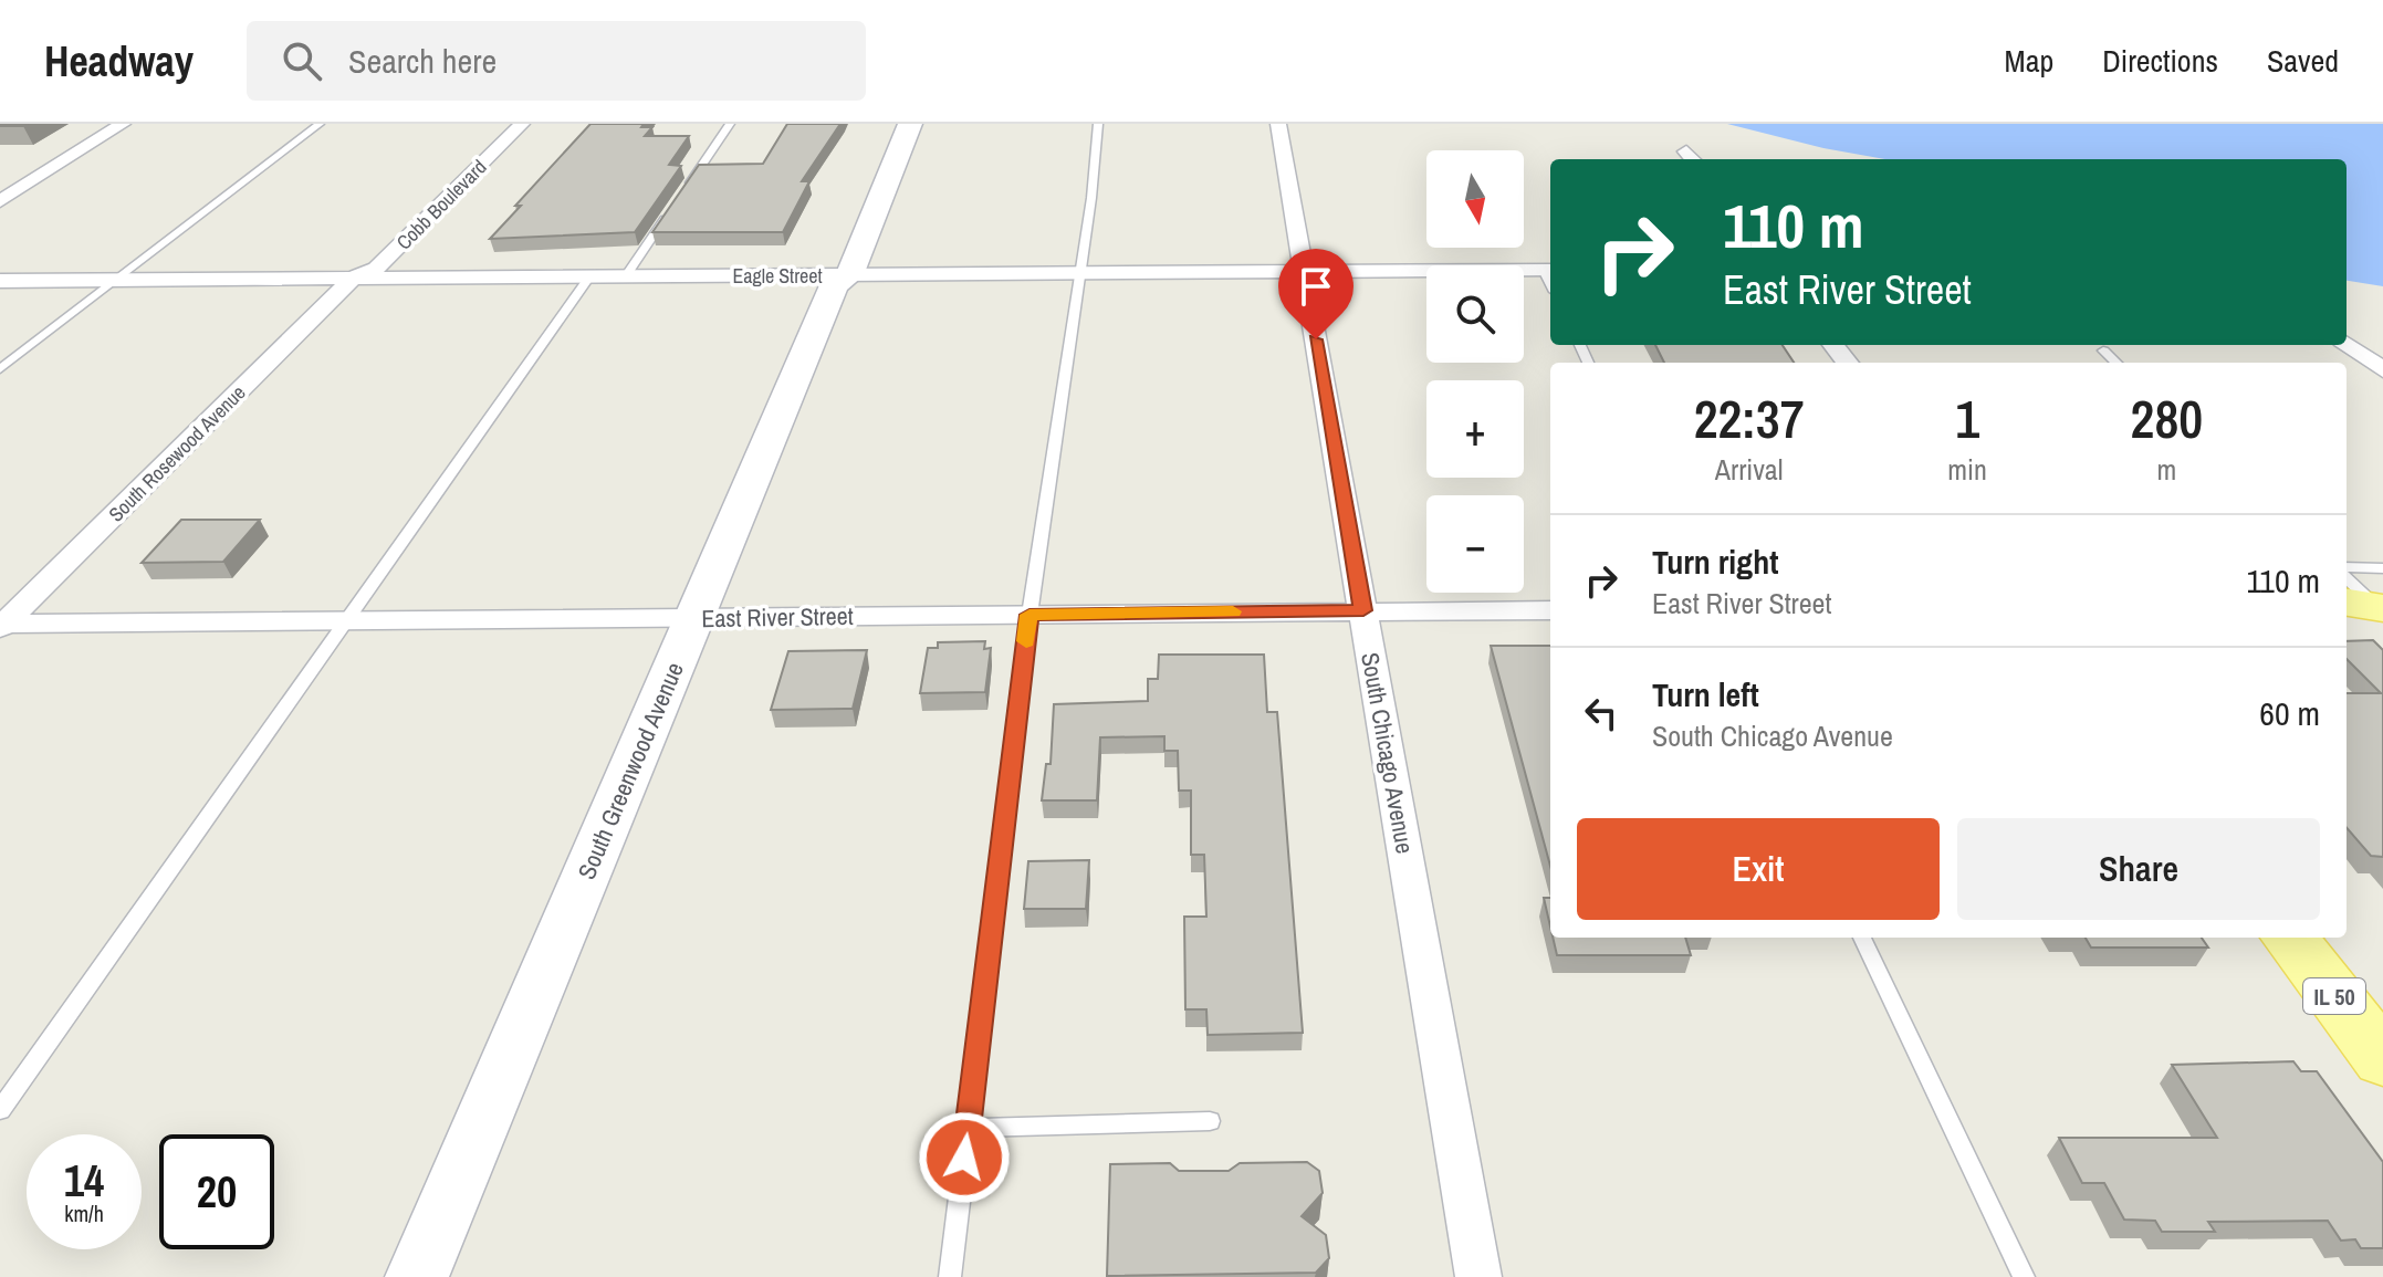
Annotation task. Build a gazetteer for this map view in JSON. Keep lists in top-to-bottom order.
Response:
{
  "streets": {
    "main road": ["IL 50"],
    "street": [
      "Cobb Boulevard",
      "Eagle Street",
      "South Rosewood Avenue",
      "East River Street",
      "South Chicago Avenue",
      "South Greenwood Avenue"
    ]
  },
  "crossings": [
    ["Cobb Boulevard", "Eagle Street"],
    ["Cobb Boulevard", "South Rosewood Avenue"],
    ["Eagle Street", "South Rosewood Avenue"],
    ["Eagle Street", "South Chicago Avenue"],
    ["Eagle Street", "South Greenwood Avenue"],
    ["South Rosewood Avenue", "East River Street"],
    ["East River Street", "South Chicago Avenue"],
    ["East River Street", "South Greenwood Avenue"]
  ],
  "north": "bottom",
  "page": {
    "header": "Headway",
    "search": "Search here",
    "nav": ["Map", "Directions", "Saved"],
    "map_buttons": ["+", "−"],
    "turn": ["110 m", "East River Street"],
    "eta": [
      "22:37",
      "Arrival",
      "1",
      "min",
      "280",
      "m"
    ],
    "list": [
      {
        "name": "Turn right",
        "note": "East River Street",
        "value": "110 m"
      },
      {
        "name": "Turn left",
        "note": "South Chicago Avenue",
        "value": "60 m"
      }
    ],
    "buttons": ["Exit", "Share"],
    "speed": "14 km/h",
    "limit": "20"
  }
}
